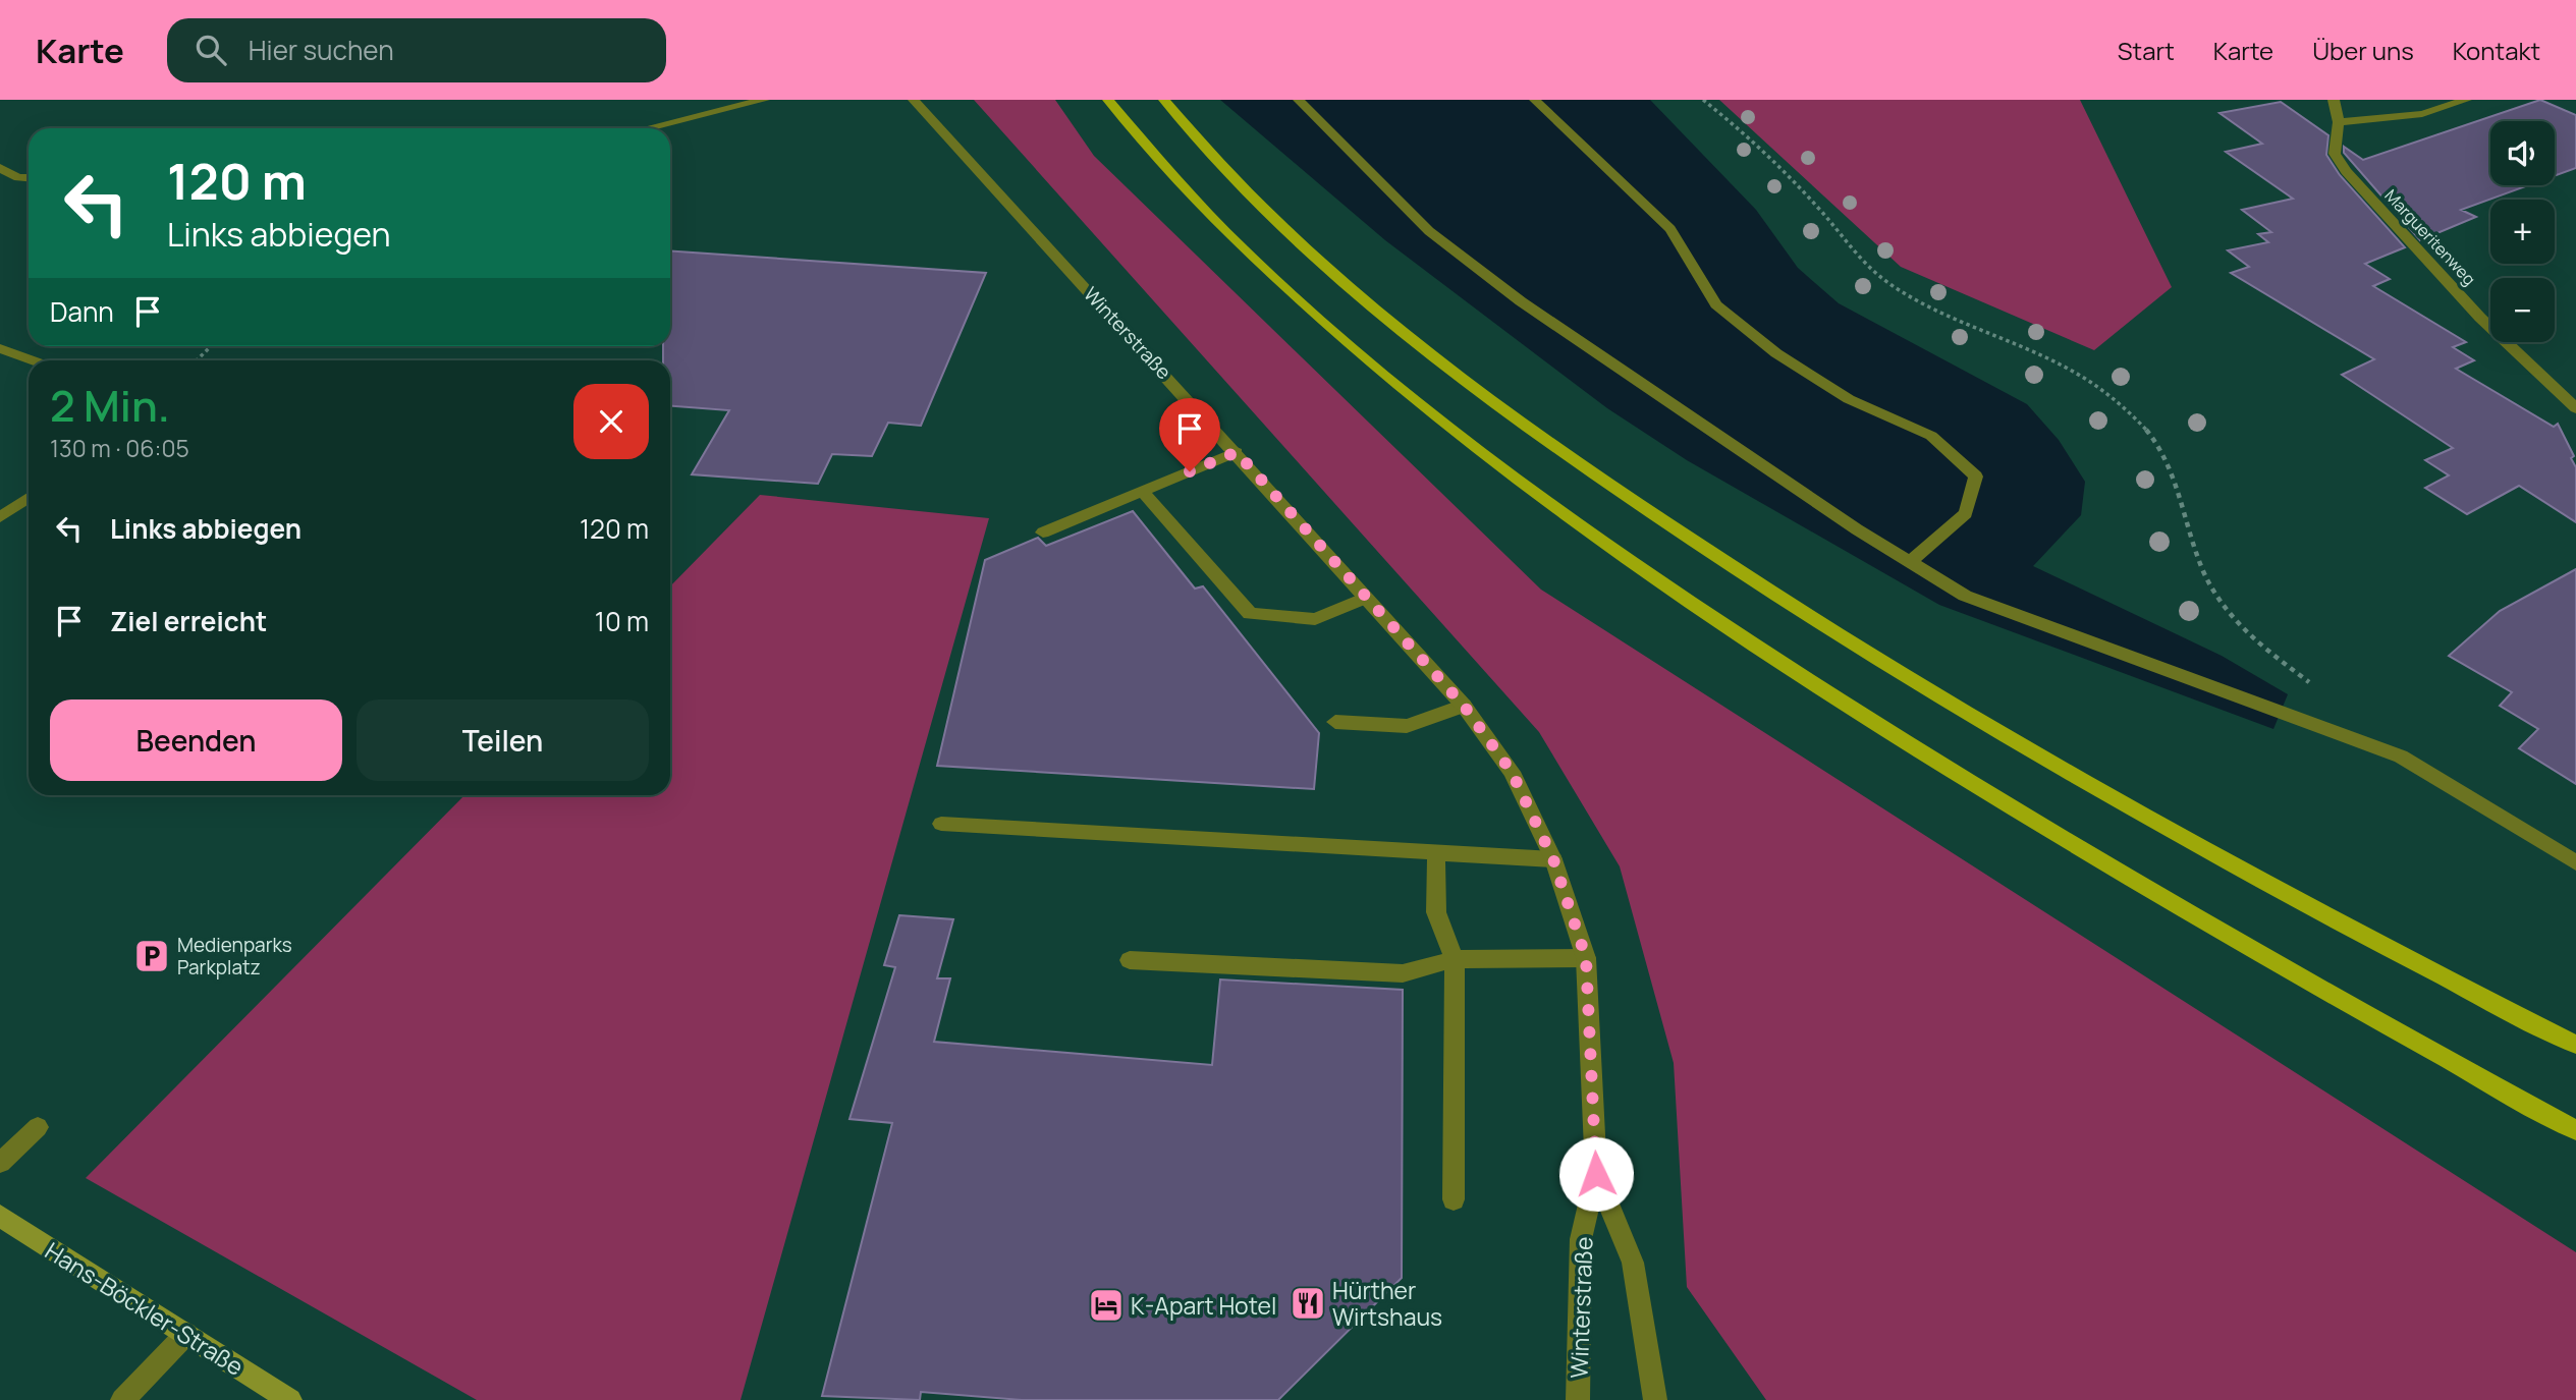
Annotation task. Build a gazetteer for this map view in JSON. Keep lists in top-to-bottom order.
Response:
{
  "streets": {
    "street": ["Margueritenweg", "Winterstraße", "Hans-Böckler-Straße"]
  },
  "places": {
    "parking": ["Medienparks Parkplatz"],
    "restaurant": ["Hürther Wirtshaus"],
    "hotel": ["K-Apart Hotel"]
  },
  "page": {
    "header": "Karte",
    "search": "Hier suchen",
    "nav": [
      "Start",
      "Karte",
      "Über uns",
      "Kontakt"
    ],
    "map_buttons": ["+", "−"],
    "turn": ["120 m", "Links abbiegen"],
    "then": "Dann",
    "heading": ["2 Min.", "130 m · 06:05"],
    "list": [
      {
        "name": "Links abbiegen",
        "value": "120 m"
      },
      {
        "name": "Ziel erreicht",
        "value": "10 m"
      }
    ],
    "buttons": ["Beenden", "Teilen"]
  }
}
